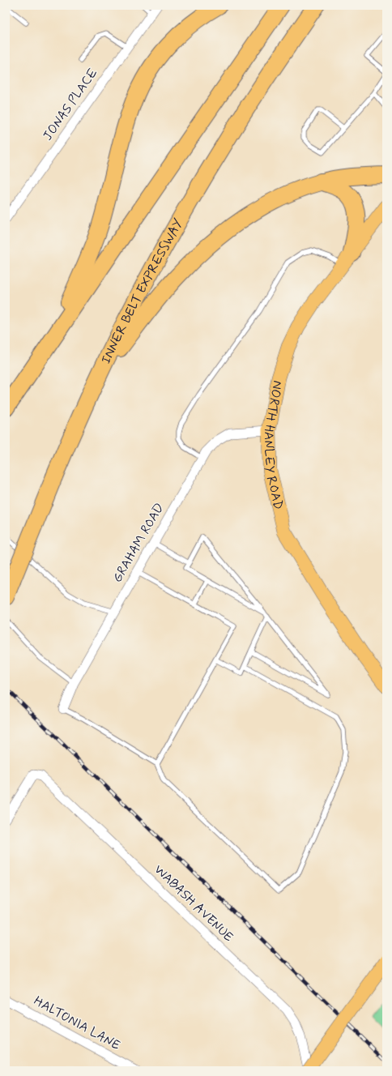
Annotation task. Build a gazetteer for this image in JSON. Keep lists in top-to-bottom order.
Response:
{
  "streets": {
    "highway": ["INNER BELT EXPRESSWAY"],
    "main road": ["NORTH HANLEY ROAD"],
    "street": [
      "JONAS PLACE",
      "GRAHAM ROAD",
      "WABASH AVENUE",
      "HALTONIA LANE"
    ]
  },
  "crossings": [
    ["NORTH HANLEY ROAD", "GRAHAM ROAD"]
  ]
}
